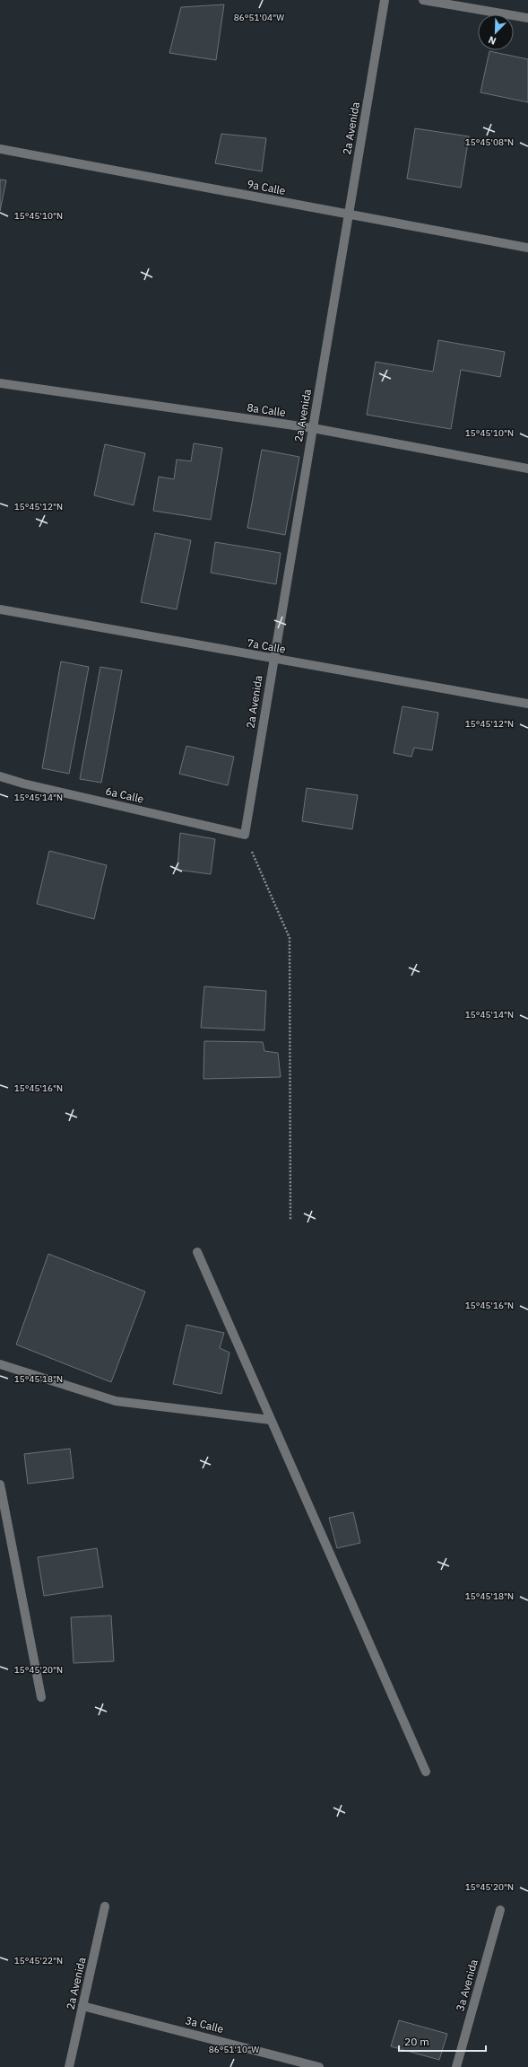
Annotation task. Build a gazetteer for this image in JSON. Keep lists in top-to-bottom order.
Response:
{
  "streets": {
    "street": [
      "2a Avenida",
      "9a Calle",
      "8a Calle",
      "7a Calle",
      "6a Calle",
      "3a Avenida",
      "3a Calle"
    ]
  },
  "crossings": [
    ["2a Avenida", "9a Calle"],
    ["2a Avenida", "8a Calle"],
    ["2a Avenida", "7a Calle"],
    ["2a Avenida", "6a Calle"],
    ["2a Avenida", "3a Calle"]
  ],
  "scale_bar": "20 m",
  "north": "bottom left",
  "coordinates": [
    "86°51'04\"W",
    "15°45'08\"N",
    "15°45'10\"N",
    "15°45'12\"N",
    "15°45'14\"N",
    "15°45'16\"N",
    "15°45'18\"N",
    "15°45'20\"N",
    "15°45'22\"N",
    "86°51'10\"W"
  ]
}
